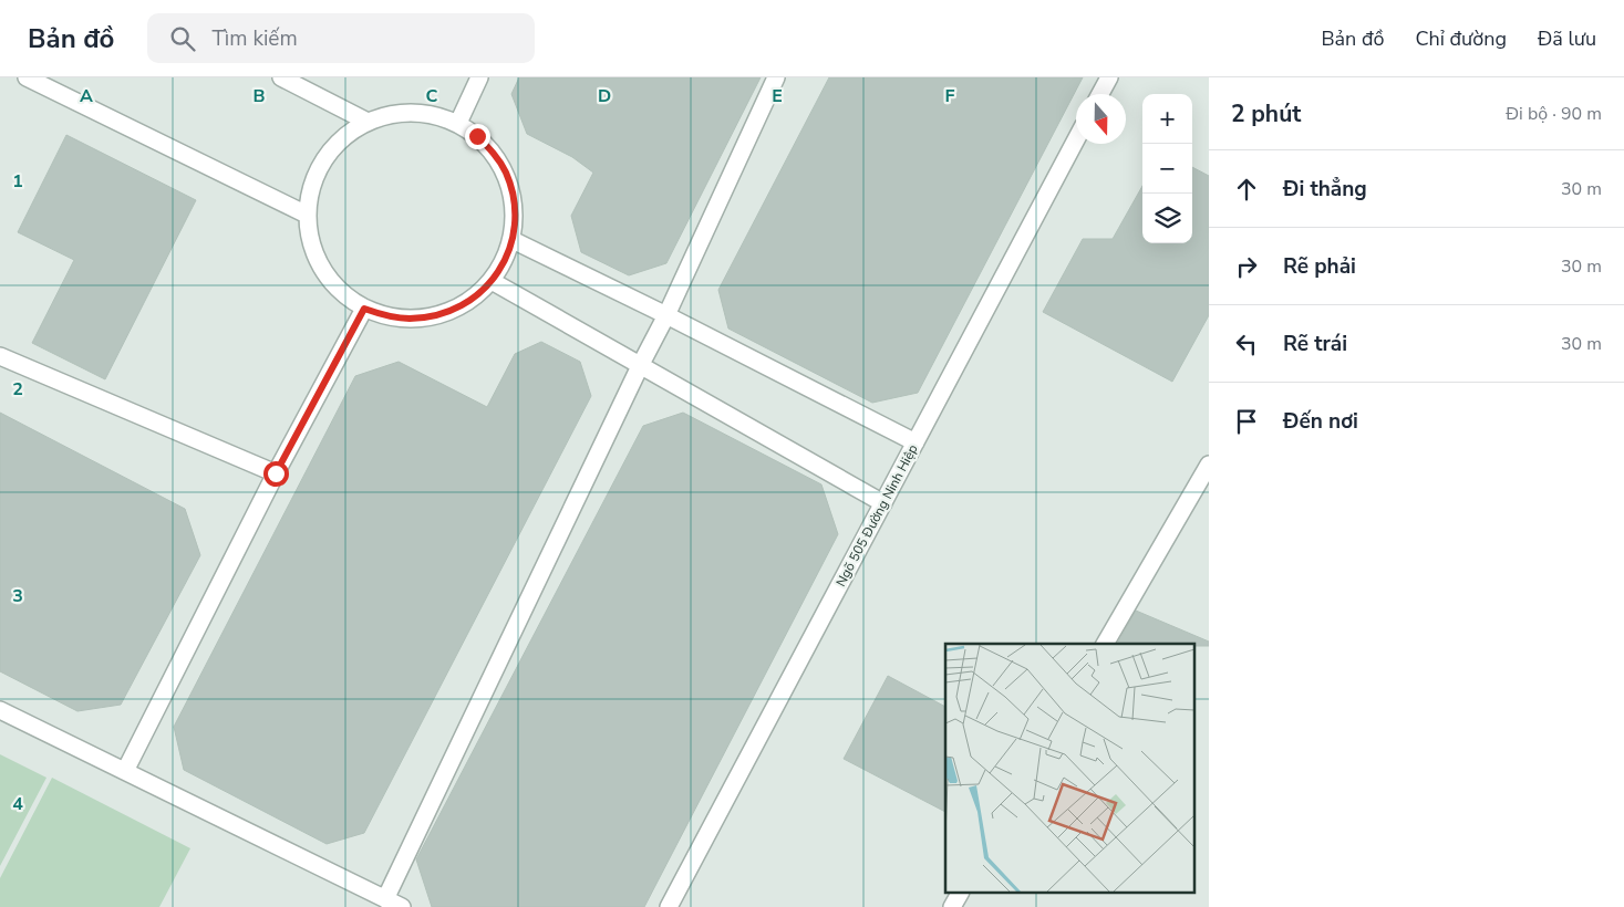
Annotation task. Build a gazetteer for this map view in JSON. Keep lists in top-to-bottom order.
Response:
{
  "streets": {
    "street": ["Ngõ 505 Đường Ninh Hiệp"]
  },
  "north": "bottom",
  "page": {
    "header": "Bản đồ",
    "search": "Tìm kiếm",
    "nav": ["Bản đồ", "Chỉ đường", "Đã lưu"],
    "heading": ["2 phút", "Đi bộ · 90 m"],
    "map_buttons": ["+", "−"],
    "list": [
      ["Đi thẳng", "30 m"],
      ["Rẽ phải", "30 m"],
      ["Rẽ trái", "30 m"],
      "Đến nơi"
    ]
  },
  "grid": {
    "columns": [
      "A",
      "B",
      "C",
      "D",
      "E",
      "F"
    ],
    "rows": [
      "1",
      "2",
      "3",
      "4"
    ]
  }
}
